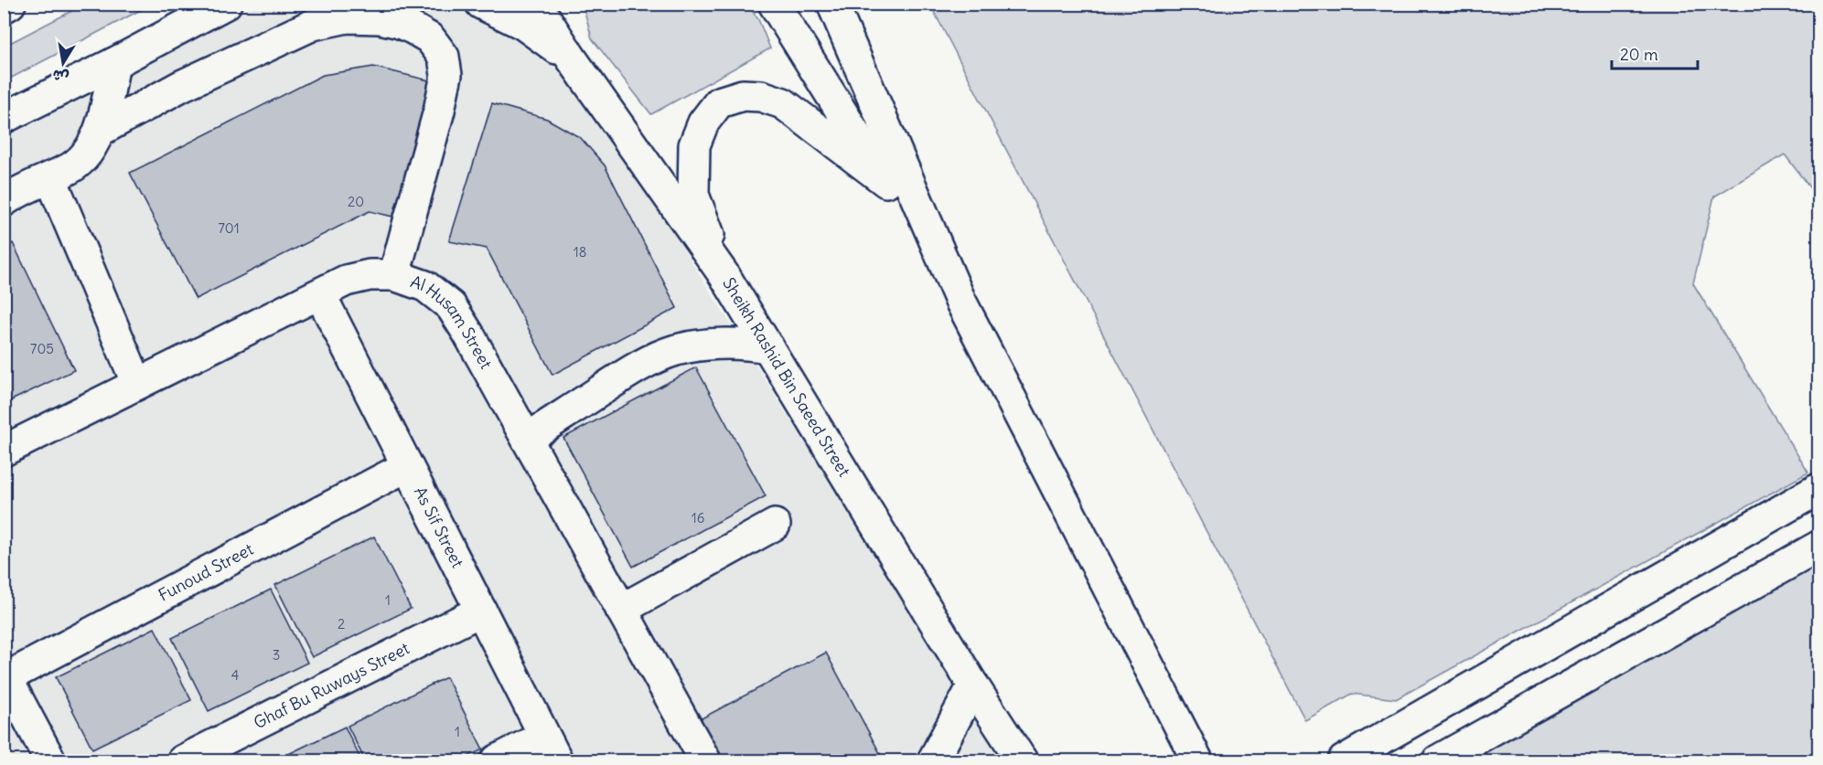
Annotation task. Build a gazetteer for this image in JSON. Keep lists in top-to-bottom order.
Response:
{
  "streets": {
    "street": [
      "Al Husam Street",
      "Sheikh Rashid Bin Saeed Street",
      "As Sif Street",
      "Funoud Street",
      "Ghaf Bu Ruways Street"
    ]
  },
  "crossings": [
    ["Al Husam Street", "As Sif Street"],
    ["As Sif Street", "Funoud Street"],
    ["As Sif Street", "Ghaf Bu Ruways Street"]
  ],
  "house_numbers": [
    "20",
    "701",
    "18",
    "705",
    "16",
    "1",
    "2",
    "3",
    "4",
    "1"
  ],
  "scale_bar": "20 m",
  "north": "bottom"
}
